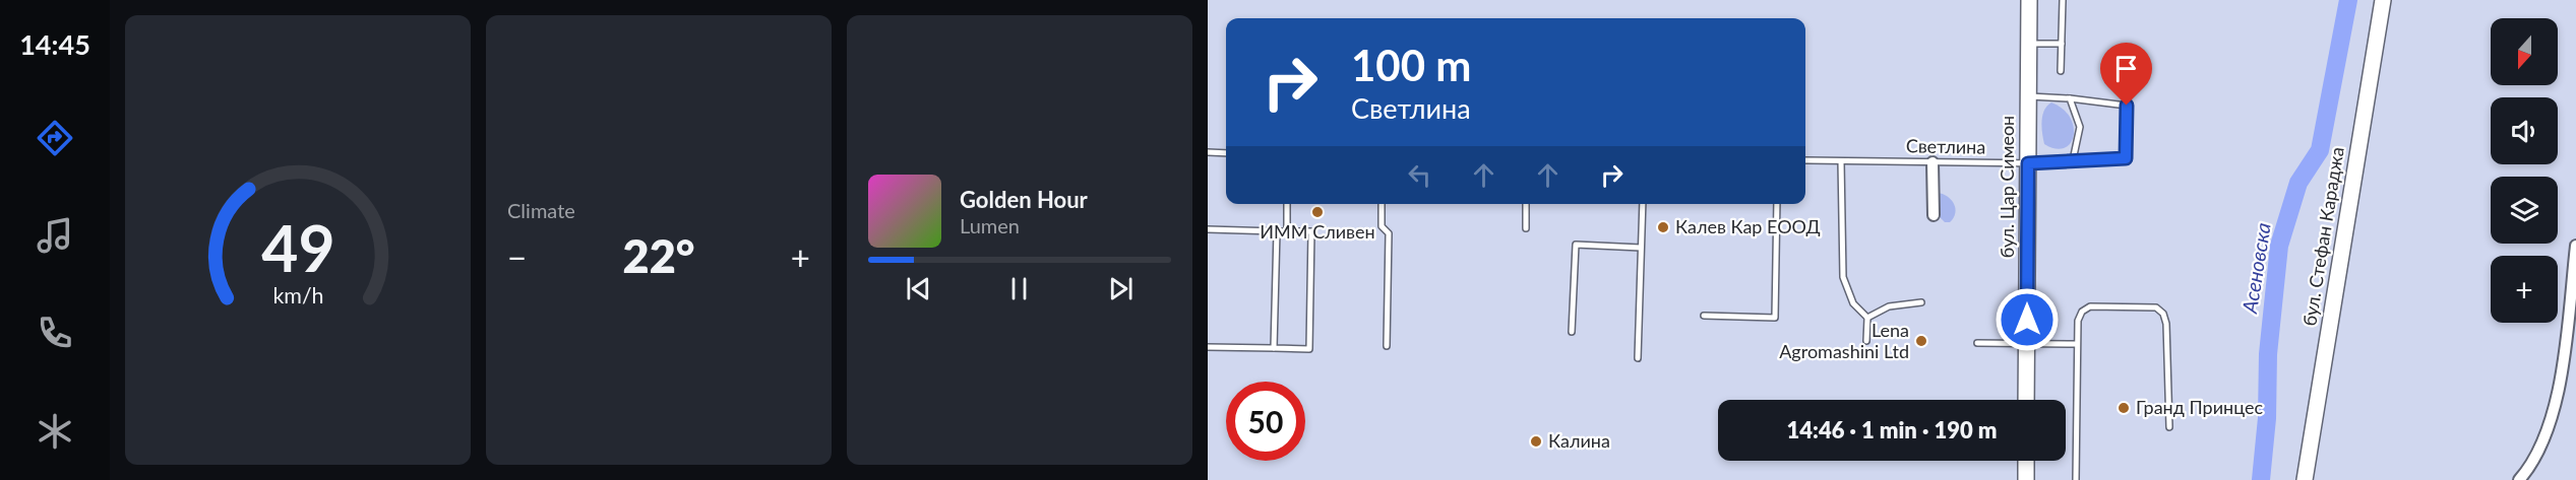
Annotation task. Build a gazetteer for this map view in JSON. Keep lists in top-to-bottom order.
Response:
{
  "streets": {
    "main road": ["бул. Цар Симеон", "бул. Стефан Караджа"],
    "lane": ["Светлина"]
  },
  "crossings": [
    ["Светлина", "бул. Цар Симеон"]
  ],
  "water": ["Асеновска"],
  "places": [
    "ИММ Сливен",
    "Калев Кар ЕООД",
    "Lena Agromashini Ltd",
    "Гранд Принцес",
    "Калина"
  ],
  "north": "bottom",
  "page": {
    "tabs": "14:45",
    "tile": "Climate",
    "map_buttons": "+",
    "turn": ["100 m", "Светлина"],
    "song": ["Golden Hour", "Lumen"],
    "heat": ["−", "22°", "+"],
    "limit": "50",
    "trip": "14:46 · 1 min · 190 m",
    "gauge": ["49", "km/h"]
  }
}
